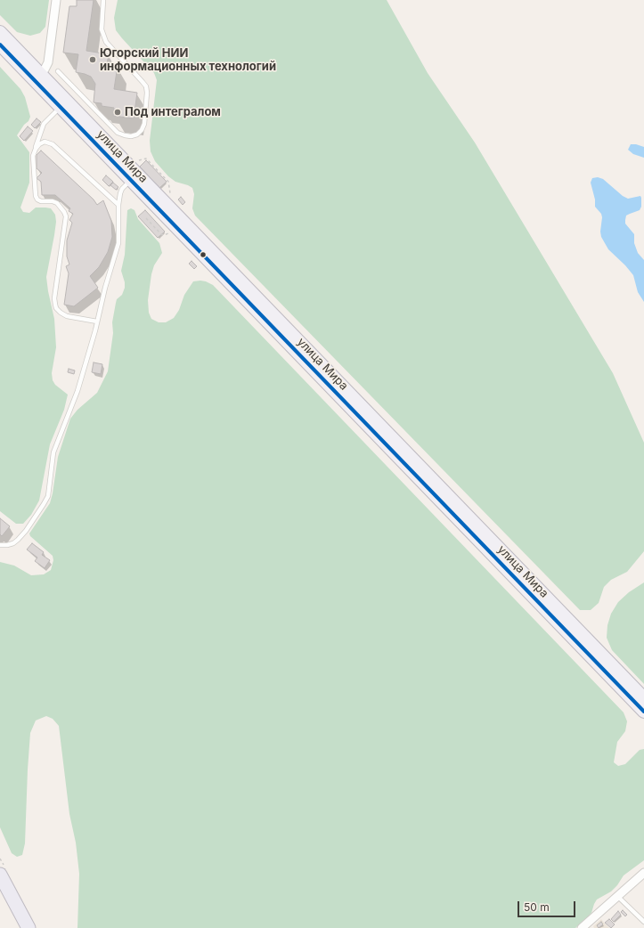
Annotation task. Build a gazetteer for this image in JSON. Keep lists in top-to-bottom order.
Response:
{
  "streets": {
    "main road": ["улица Мира"]
  },
  "places": ["Югорский НИИ информационных технологий", "Под интегралом"],
  "scale_bar": "50 m"
}
